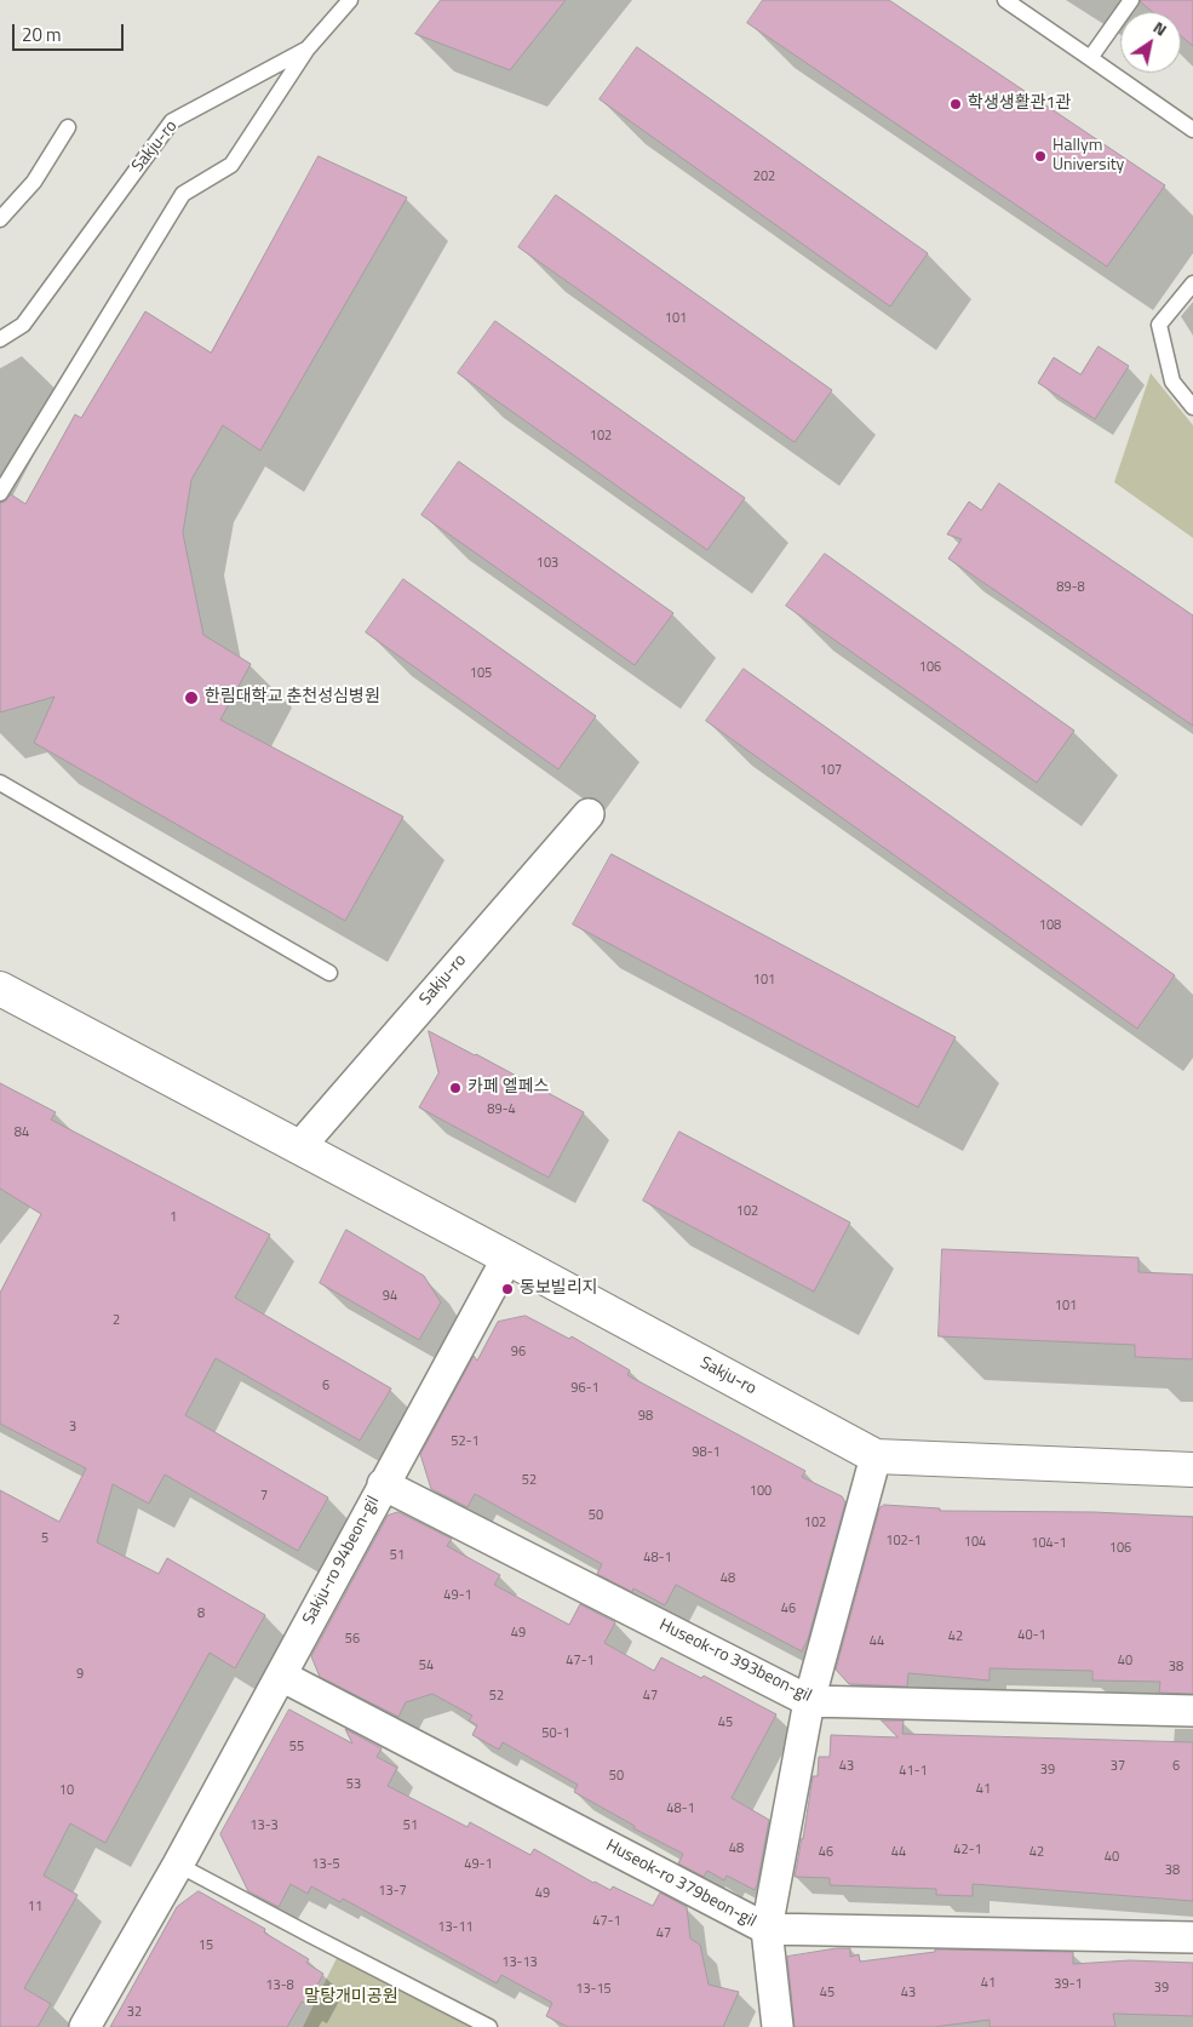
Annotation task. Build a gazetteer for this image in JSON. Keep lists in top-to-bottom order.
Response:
{
  "streets": {
    "street": [
      "Sakju-ro",
      "Sakju-ro 94beon-gil",
      "Huseok-ro 393beon-gil",
      "Huseok-ro 379beon-gil"
    ]
  },
  "crossings": [
    ["Sakju-ro", "Sakju-ro 94beon-gil"],
    ["Sakju-ro 94beon-gil", "Huseok-ro 393beon-gil"],
    ["Sakju-ro 94beon-gil", "Huseok-ro 379beon-gil"]
  ],
  "parks": ["말탕개미공원"],
  "places": [
    "학생생활관1관",
    "Hallym University",
    "한림대학교 춘천성심병원",
    "카페 엘페스",
    "동보빌리지"
  ],
  "house_numbers": [
    "202",
    "101",
    "102",
    "103",
    "89-8",
    "106",
    "105",
    "107",
    "108",
    "101",
    "89-4",
    "84",
    "102",
    "1",
    "94",
    "101",
    "2",
    "96",
    "6",
    "96-1",
    "98",
    "3",
    "52-1",
    "98-1",
    "52",
    "100",
    "7",
    "50",
    "102",
    "5",
    "102-1",
    "104",
    "104-1",
    "106",
    "51",
    "48-1",
    "48",
    "49-1",
    "46",
    "8",
    "49",
    "40-1",
    "42",
    "56",
    "44",
    "47-1",
    "40",
    "54",
    "38",
    "9",
    "52",
    "47",
    "45",
    "50-1",
    "55",
    "43",
    "37",
    "6",
    "39",
    "41-1",
    "50",
    "53",
    "41",
    "10",
    "48-1",
    "13-3",
    "51",
    "48",
    "42-1",
    "46",
    "44",
    "42",
    "40",
    "13-5",
    "49-1",
    "38",
    "13-7",
    "49",
    "11",
    "47-1",
    "13-11",
    "47",
    "15",
    "13-13",
    "41",
    "39-1",
    "13-8",
    "39",
    "13-15",
    "45",
    "43",
    "32"
  ],
  "scale_bar": "20 m",
  "north": "top right"
}
